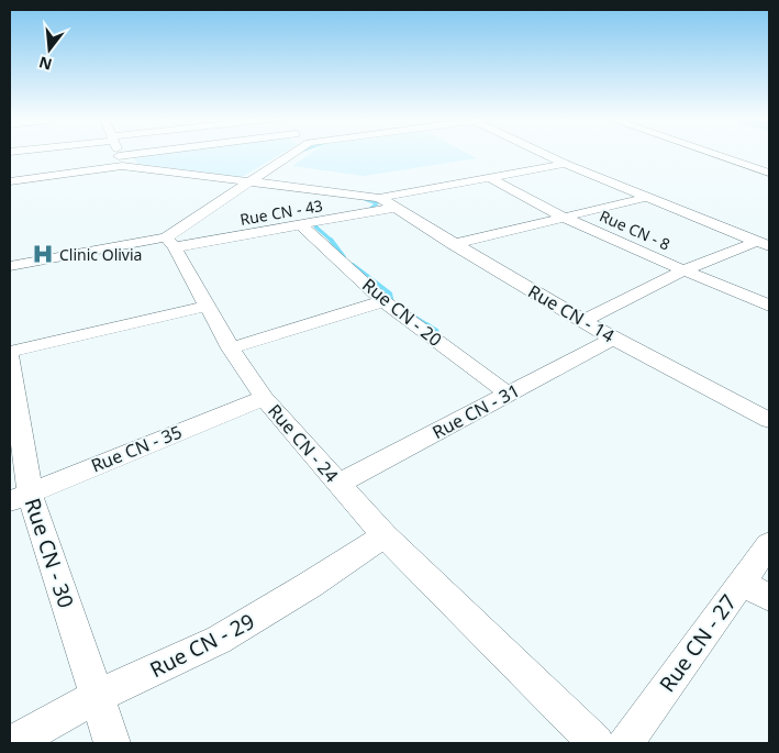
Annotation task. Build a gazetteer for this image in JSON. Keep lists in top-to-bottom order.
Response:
{
  "streets": {
    "street": [
      "Rue CN - 43",
      "Rue CN - 8",
      "Rue CN - 20",
      "Rue CN - 14",
      "Rue CN - 31",
      "Rue CN - 24",
      "Rue CN - 35",
      "Rue CN - 30",
      "Rue CN - 27",
      "Rue CN - 29"
    ]
  },
  "crossings": [
    ["Rue CN - 43", "Rue CN - 20"],
    ["Rue CN - 43", "Rue CN - 14"],
    ["Rue CN - 43", "Rue CN - 24"],
    ["Rue CN - 20", "Rue CN - 31"],
    ["Rue CN - 14", "Rue CN - 31"],
    ["Rue CN - 31", "Rue CN - 24"],
    ["Rue CN - 24", "Rue CN - 35"],
    ["Rue CN - 24", "Rue CN - 29"],
    ["Rue CN - 35", "Rue CN - 30"],
    ["Rue CN - 30", "Rue CN - 29"]
  ],
  "places": {
    "hospital": ["Clinic Olivia"]
  },
  "north": "bottom"
}
